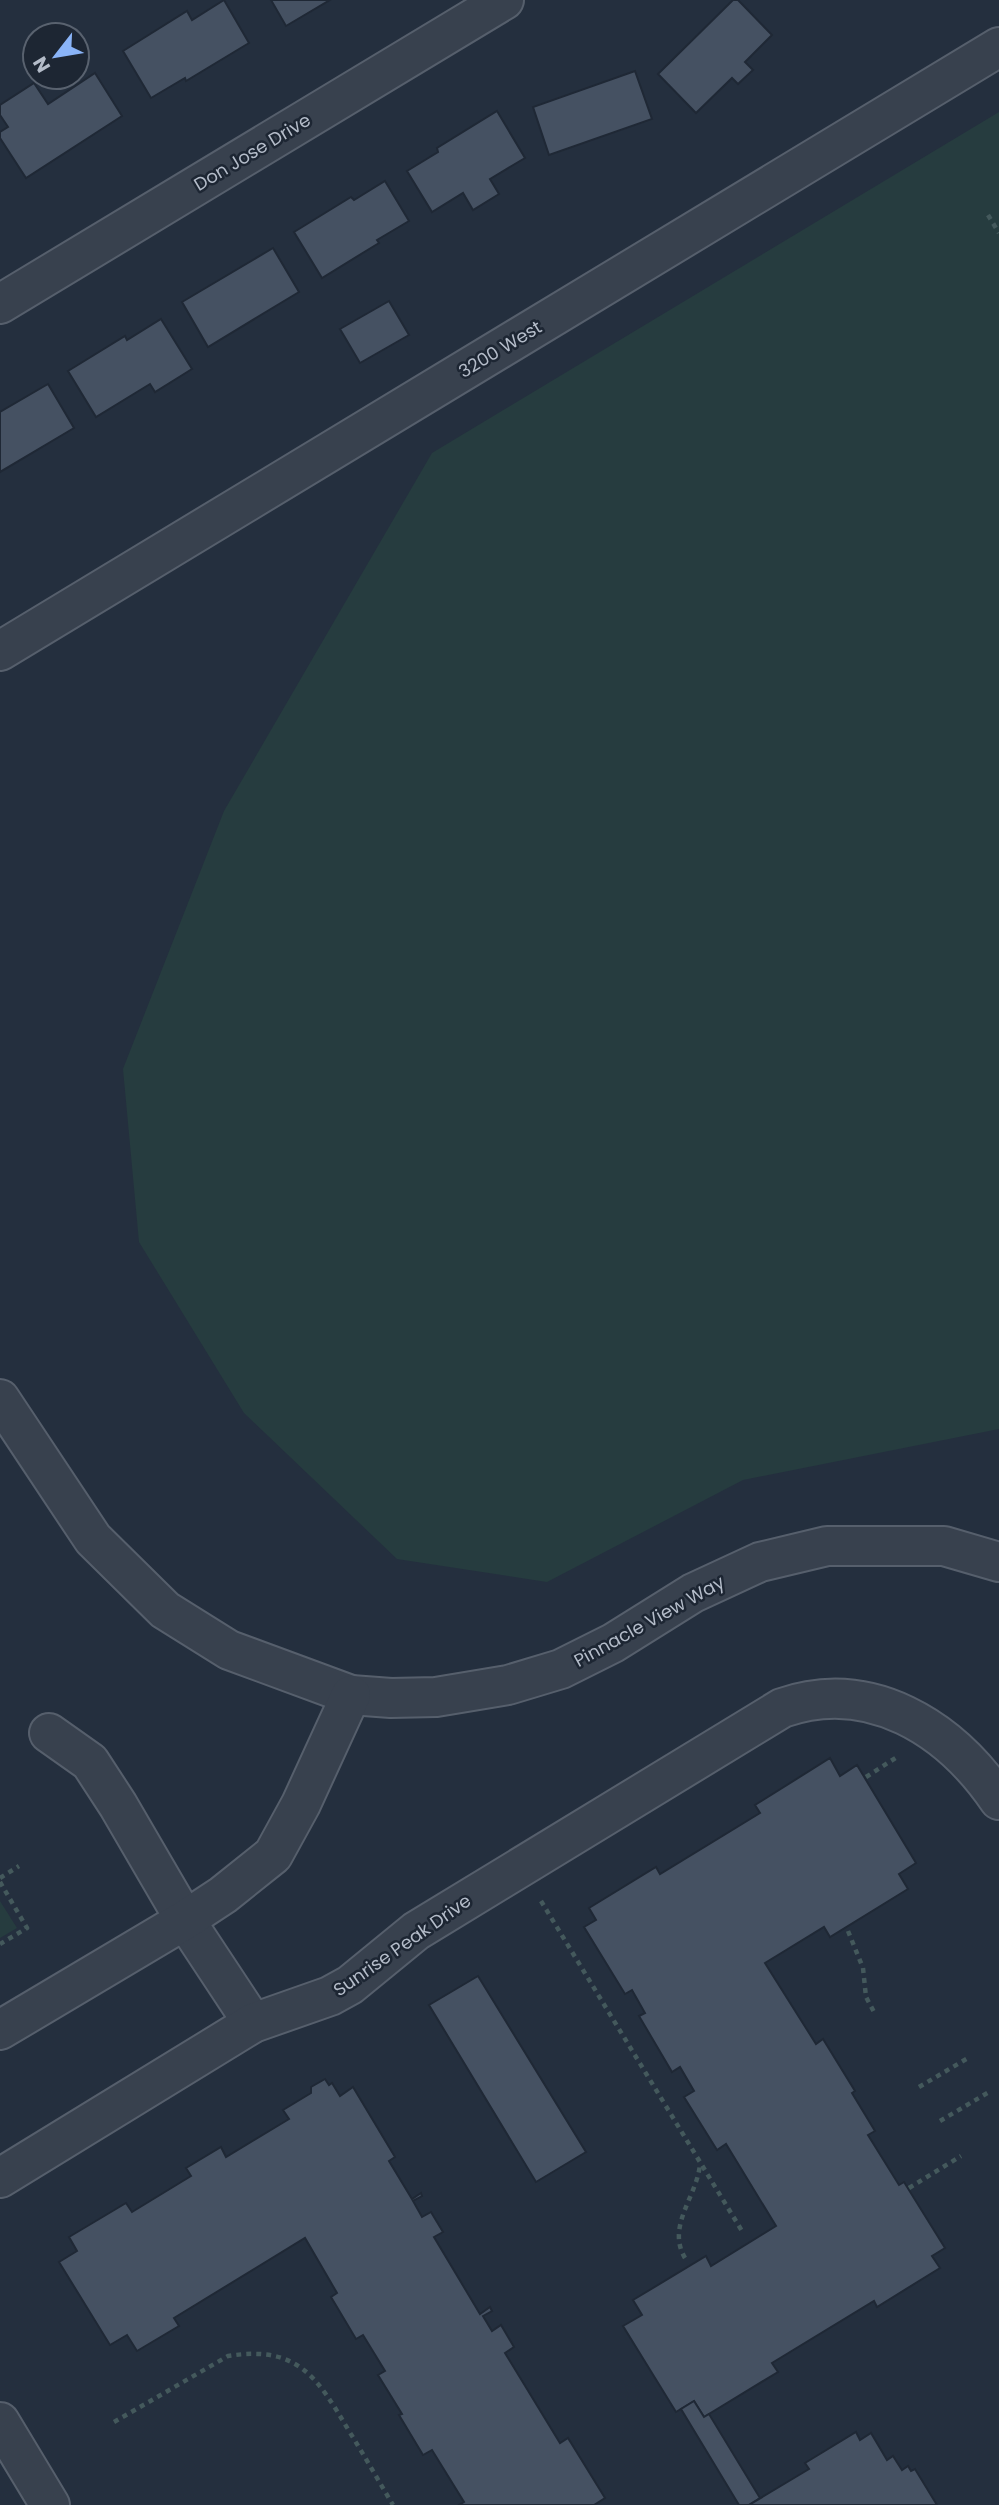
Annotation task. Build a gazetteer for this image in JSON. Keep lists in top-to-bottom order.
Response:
{
  "streets": {
    "street": [
      "Don Jose Drive",
      "3200 West",
      "Pinnacle View Way",
      "Sunrise Peak Drive"
    ]
  },
  "north": "bottom left"
}
